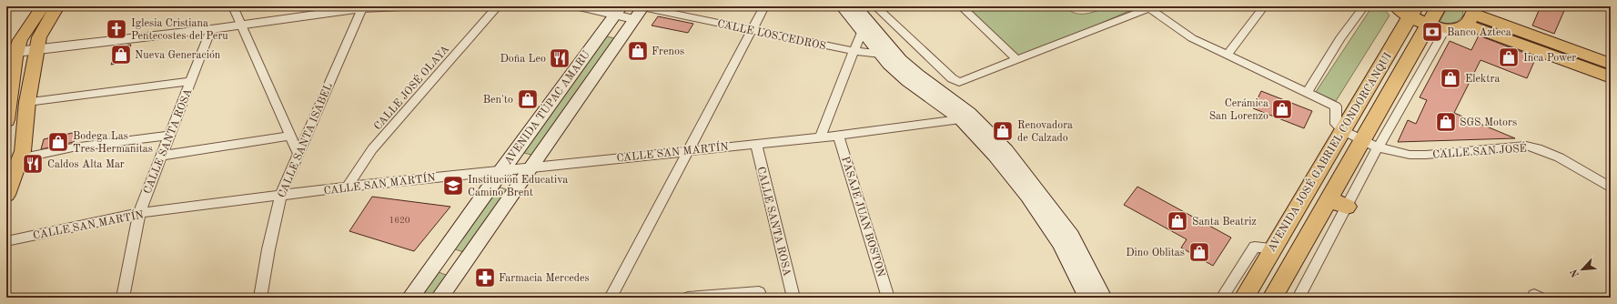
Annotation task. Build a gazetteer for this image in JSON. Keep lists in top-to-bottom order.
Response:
{
  "streets": {
    "highway": ["AVENIDA JOSÉ GABRIEL CONDORCANQUI"],
    "main road": ["AVENIDA TÚPAC AMARU"],
    "street": [
      "CALLE LOS CEDROS",
      "CALLE JOSÉ OLAYA",
      "CALLE SANTA ISABEL",
      "CALLE SANTA ROSA",
      "CALLE SAN JOSÉ",
      "CALLE SAN MARTÍN",
      "PASAJE JUAN BOSTON"
    ]
  },
  "crossings": [
    ["CALLE LOS CEDROS", "AVENIDA TÚPAC AMARU"],
    ["CALLE JOSÉ OLAYA", "CALLE SAN MARTÍN"],
    ["AVENIDA TÚPAC AMARU", "CALLE SAN MARTÍN"],
    ["CALLE SANTA ISABEL", "CALLE SAN MARTÍN"],
    ["CALLE SANTA ROSA", "CALLE SAN MARTÍN"],
    ["CALLE SAN JOSÉ", "AVENIDA JOSÉ GABRIEL CONDORCANQUI"],
    ["CALLE SAN MARTÍN", "PASAJE JUAN BOSTON"]
  ],
  "places": {
    "church": ["Iglesia Cristiana Pentecostes del Peru"],
    "bank": ["Banco Azteca"],
    "shop": [
      "Frenos",
      "Nueva Generación",
      "Inca Power",
      "Elektra",
      "Ben'to",
      "Cerámica San Lorenzo",
      "SGS Motors",
      "Renovadora de Calzado",
      "Bodega Las Tres Hermanitas",
      "Santa Beatriz",
      "Dino Oblitas"
    ],
    "restaurant": ["Doña Leo", "Caldos Alta Mar"],
    "school or university": ["Institución Educativa Camino Brent"],
    "pharmacy": ["Farmacia Mercedes"]
  },
  "house_numbers": ["1620"],
  "north": "bottom left"
}
